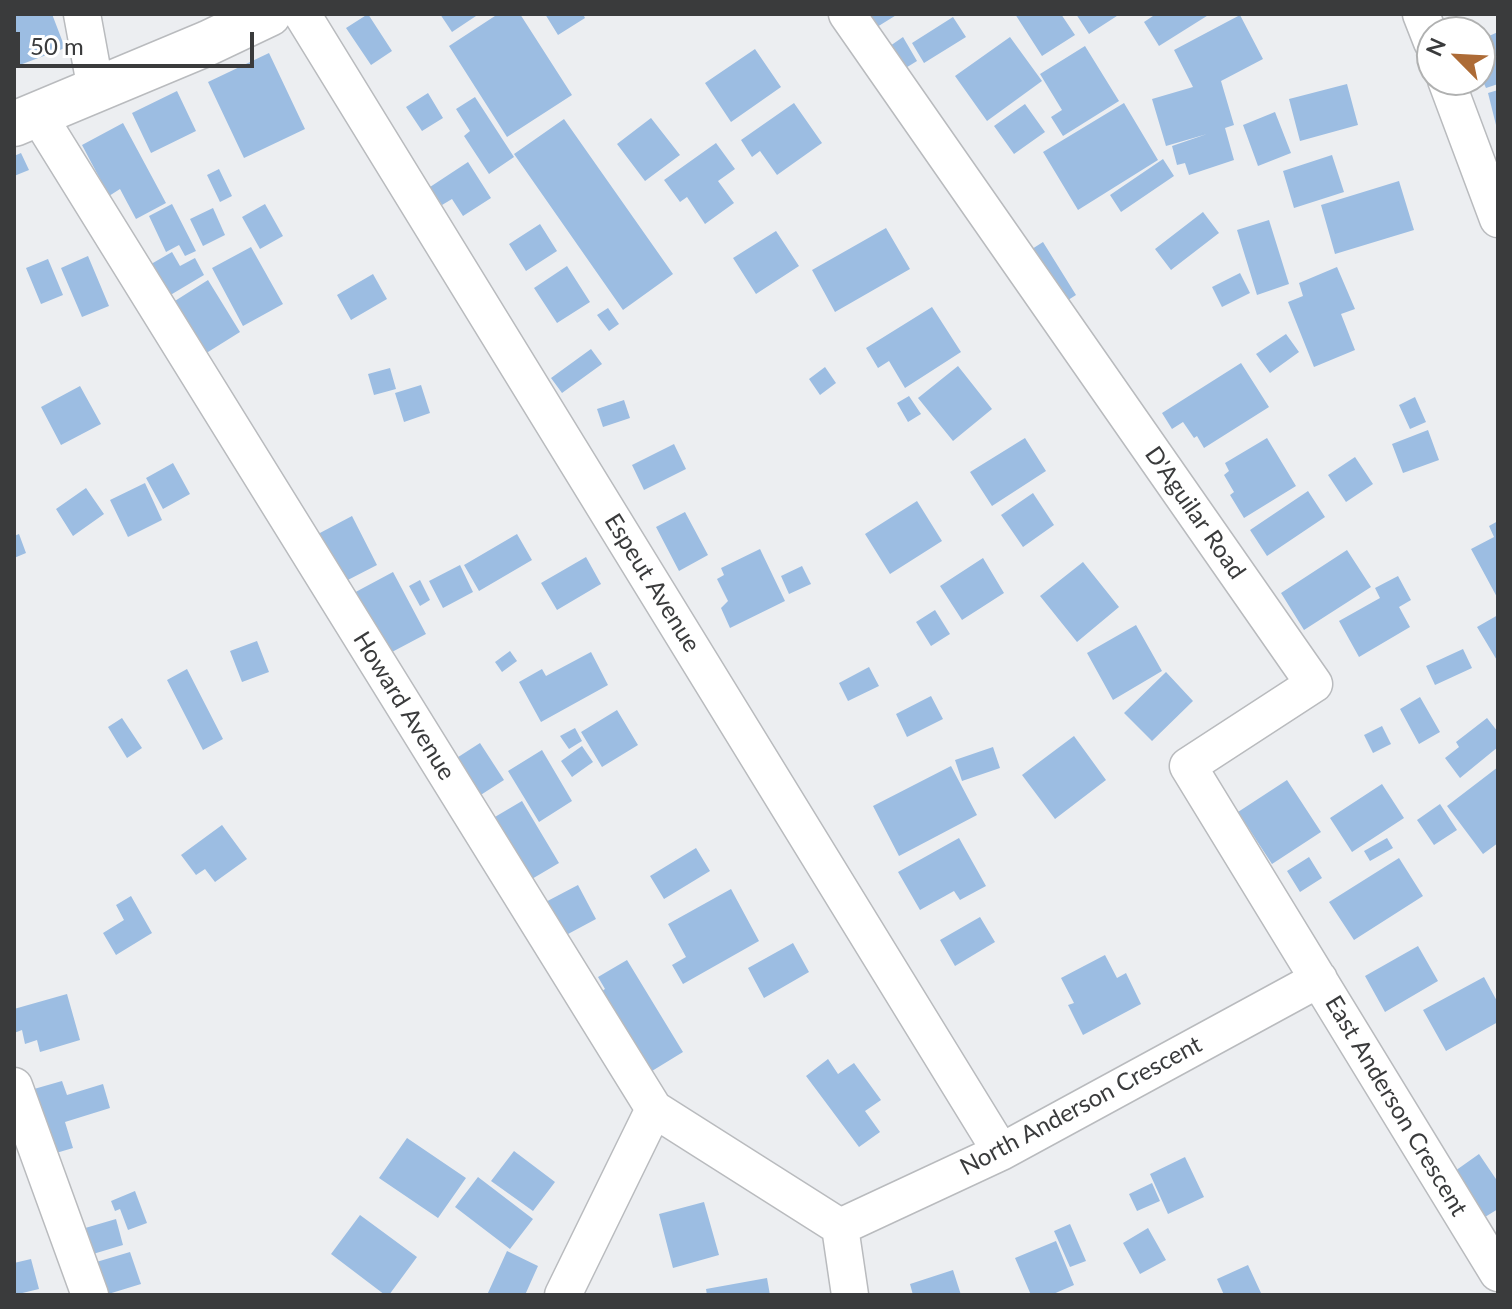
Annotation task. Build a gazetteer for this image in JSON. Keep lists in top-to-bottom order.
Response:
{
  "streets": {
    "street": [
      "D'Aguilar Road",
      "Espeut Avenue",
      "Howard Avenue",
      "North Anderson Crescent",
      "East Anderson Crescent"
    ]
  },
  "crossings": [
    ["D'Aguilar Road", "North Anderson Crescent"],
    ["D'Aguilar Road", "East Anderson Crescent"],
    ["Espeut Avenue", "North Anderson Crescent"],
    ["Howard Avenue", "North Anderson Crescent"],
    ["North Anderson Crescent", "East Anderson Crescent"]
  ],
  "scale_bar": "50 m",
  "north": "top left"
}
